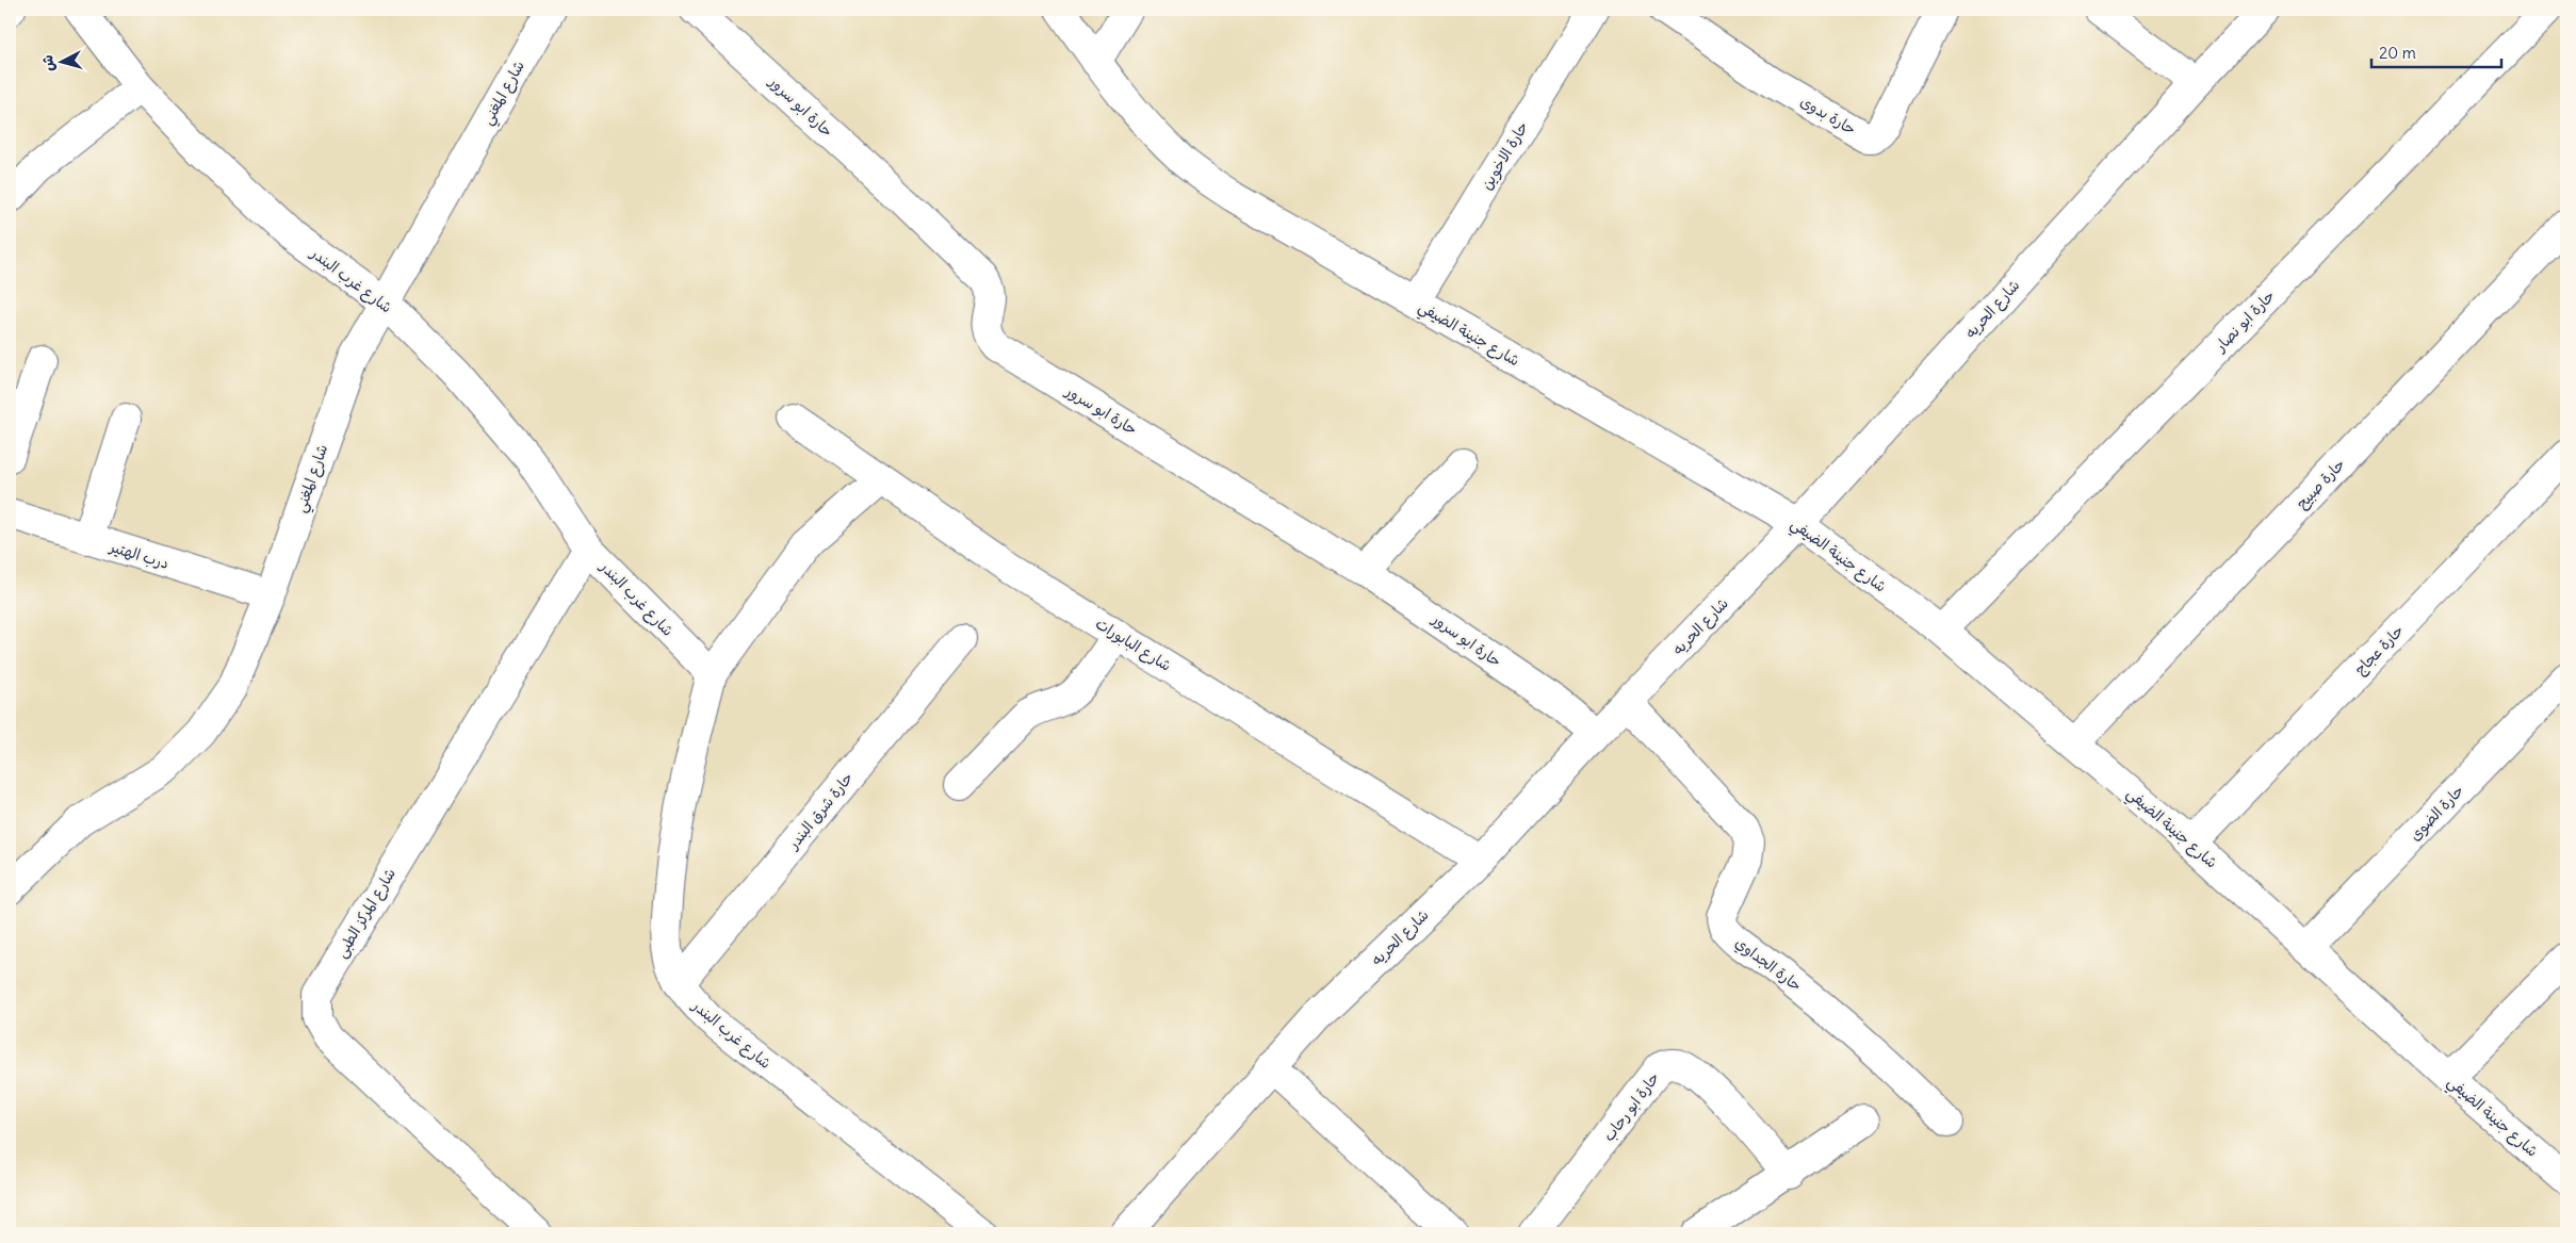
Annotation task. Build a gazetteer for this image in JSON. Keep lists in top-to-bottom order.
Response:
{
  "streets": {
    "street": [
      "شارع المغني",
      "حارة ابو سرور",
      "حارة بدوى",
      "حارة الاخوين",
      "شارع غرب البندر",
      "شارع الحريه",
      "حارة ابو نصار",
      "شارع جنينة الضيفي",
      "حارة صبيح",
      "درب الهتير",
      "شارع البابورات",
      "حارة عجاج",
      "حارة شرق البندر",
      "حارة الضوى",
      "شارع المركز الطبى",
      "حارة الجداوي",
      "حارة ابو رحاب"
    ]
  },
  "crossings": [
    ["شارع المغني", "شارع غرب البندر"],
    ["شارع المغني", "درب الهتير"],
    ["حارة ابو سرور", "شارع الحريه"],
    ["حارة الاخوين", "شارع جنينة الضيفي"],
    ["شارع غرب البندر", "حارة شرق البندر"],
    ["شارع غرب البندر", "شارع المركز الطبى"],
    ["شارع الحريه", "شارع جنينة الضيفي"],
    ["شارع الحريه", "شارع البابورات"],
    ["شارع الحريه", "حارة الجداوي"],
    ["حارة ابو نصار", "شارع جنينة الضيفي"],
    ["شارع جنينة الضيفي", "حارة صبيح"],
    ["شارع جنينة الضيفي", "حارة عجاج"],
    ["شارع جنينة الضيفي", "حارة الضوى"]
  ],
  "scale_bar": "20 m",
  "north": "left"
}
